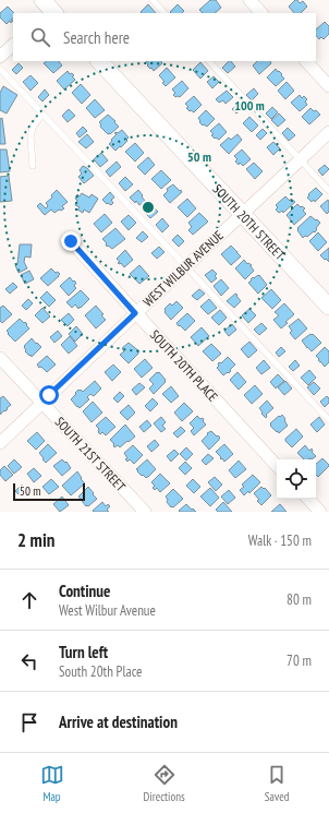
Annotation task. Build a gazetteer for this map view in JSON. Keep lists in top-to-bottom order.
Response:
{
  "streets": {
    "street": [
      "SOUTH 20TH STREET",
      "WEST WILBUR AVENUE",
      "SOUTH 20TH PLACE",
      "SOUTH 21ST STREET"
    ]
  },
  "crossings": [
    ["SOUTH 20TH STREET", "WEST WILBUR AVENUE"],
    ["WEST WILBUR AVENUE", "SOUTH 20TH PLACE"],
    ["WEST WILBUR AVENUE", "SOUTH 21ST STREET"]
  ],
  "scale_bar": "50 m",
  "page": {
    "search": "Search here",
    "scale": "50 m",
    "heading": ["2 min", "Walk · 150 m"],
    "list": [
      ["Continue", "West Wilbur Avenue", "80 m"],
      ["Turn left", "South 20th Place", "70 m"],
      "Arrive at destination"
    ],
    "nav": ["Map", "Directions", "Saved"]
  },
  "rings": ["100 m", "50 m"]
}
